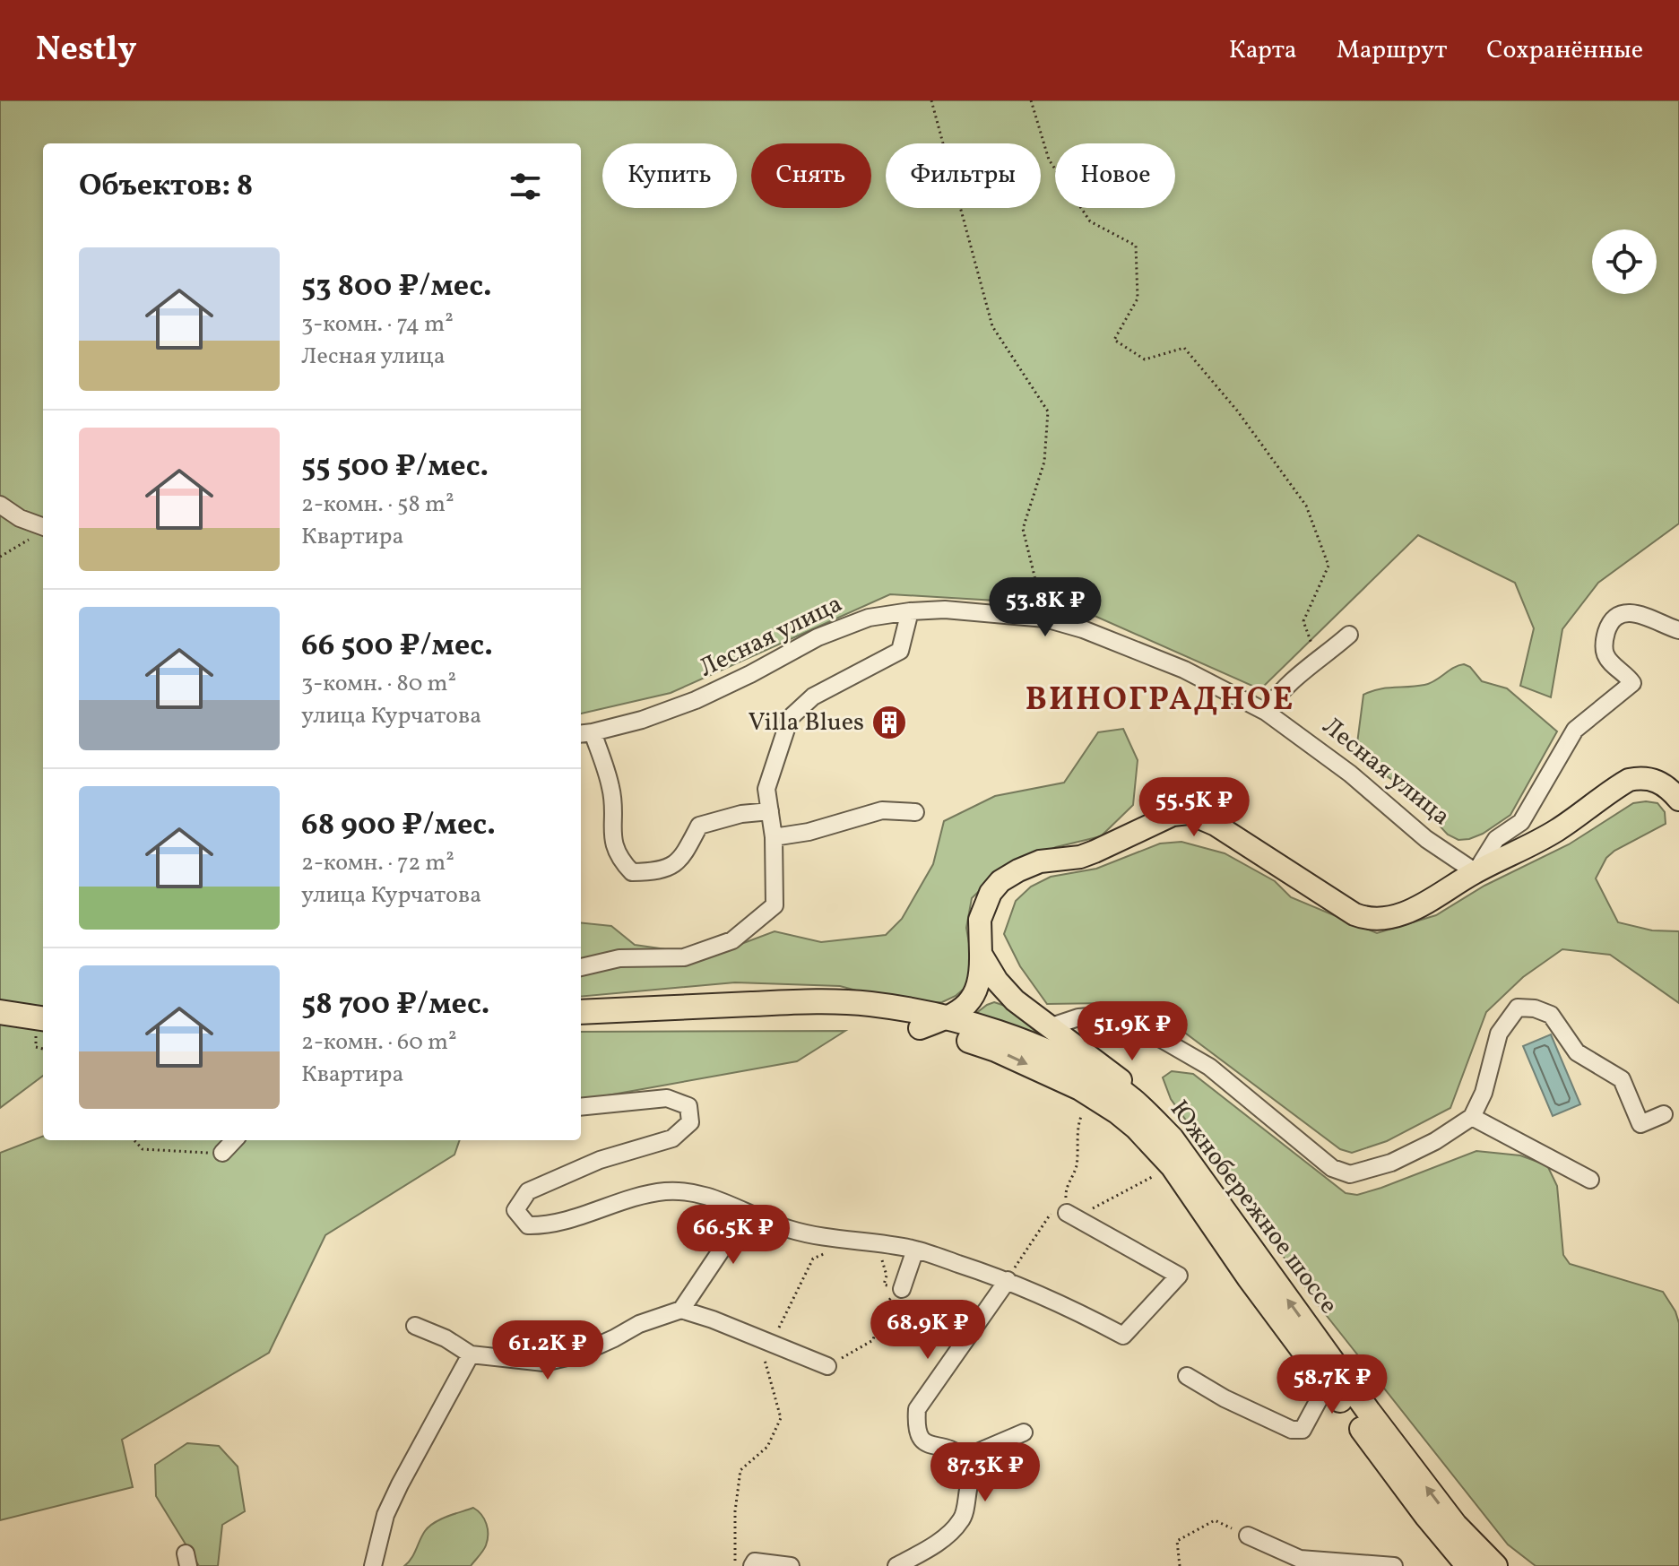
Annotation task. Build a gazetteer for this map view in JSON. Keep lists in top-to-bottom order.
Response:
{
  "streets": {
    "highway": ["Южнобережное шоссе"],
    "street": ["Лесная улица"]
  },
  "districts": ["ВИНОГРАДНОЕ"],
  "places": {
    "building": ["Villa Blues"]
  },
  "page": {
    "header": "Nestly",
    "nav": ["Карта", "Маршрут", "Сохранённые"],
    "chip": [
      "Купить",
      "Снять",
      "Фильтры",
      "Новое"
    ],
    "heading": "Объектов: 8",
    "list": [
      {
        "name": "53 800 ₽/мес.",
        "note": "3-комн. · 74 m² · Лесная улица"
      },
      {
        "name": "55 500 ₽/мес.",
        "note": "2-комн. · 58 m² · Квартира"
      },
      {
        "name": "66 500 ₽/мес.",
        "note": "3-комн. · 80 m² · улица Курчатова"
      },
      {
        "name": "68 900 ₽/мес.",
        "note": "2-комн. · 72 m² · улица Курчатова"
      },
      {
        "name": "58 700 ₽/мес.",
        "note": "2-комн. · 60 m² · Квартира"
      }
    ],
    "price": [
      "53.8K ₽",
      "55.5K ₽",
      "51.9K ₽",
      "66.5K ₽",
      "68.9K ₽",
      "61.2K ₽",
      "58.7K ₽",
      "87.3K ₽"
    ]
  }
}
